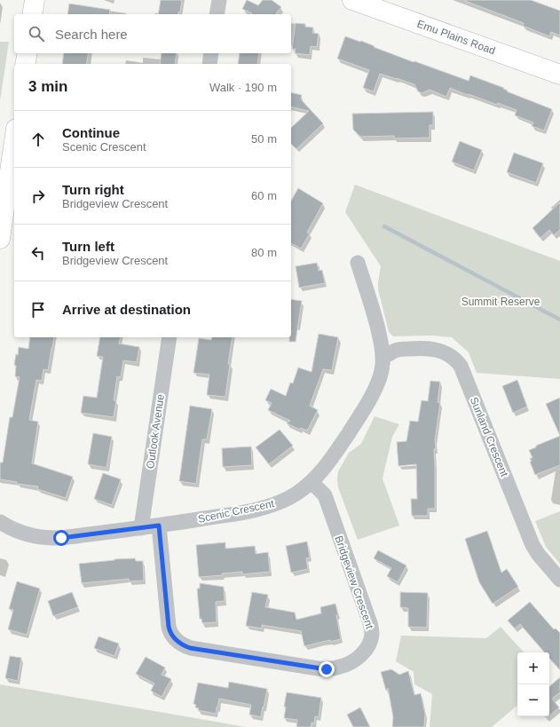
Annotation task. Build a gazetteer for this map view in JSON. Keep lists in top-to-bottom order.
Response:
{
  "streets": {
    "street": [
      "Emu Plains Road",
      "Outlook Avenue",
      "Sunland Crescent",
      "Scenic Crescent",
      "Bridgeview Crescent"
    ]
  },
  "crossings": [
    ["Outlook Avenue", "Scenic Crescent"],
    ["Sunland Crescent", "Scenic Crescent"],
    ["Scenic Crescent", "Bridgeview Crescent"]
  ],
  "parks": ["Summit Reserve"],
  "page": {
    "search": "Search here",
    "heading": ["3 min", "Walk · 190 m"],
    "list": [
      ["Continue", "Scenic Crescent", "50 m"],
      ["Turn right", "Bridgeview Crescent", "60 m"],
      ["Turn left", "Bridgeview Crescent", "80 m"],
      "Arrive at destination"
    ],
    "map_buttons": ["+", "−"]
  }
}
